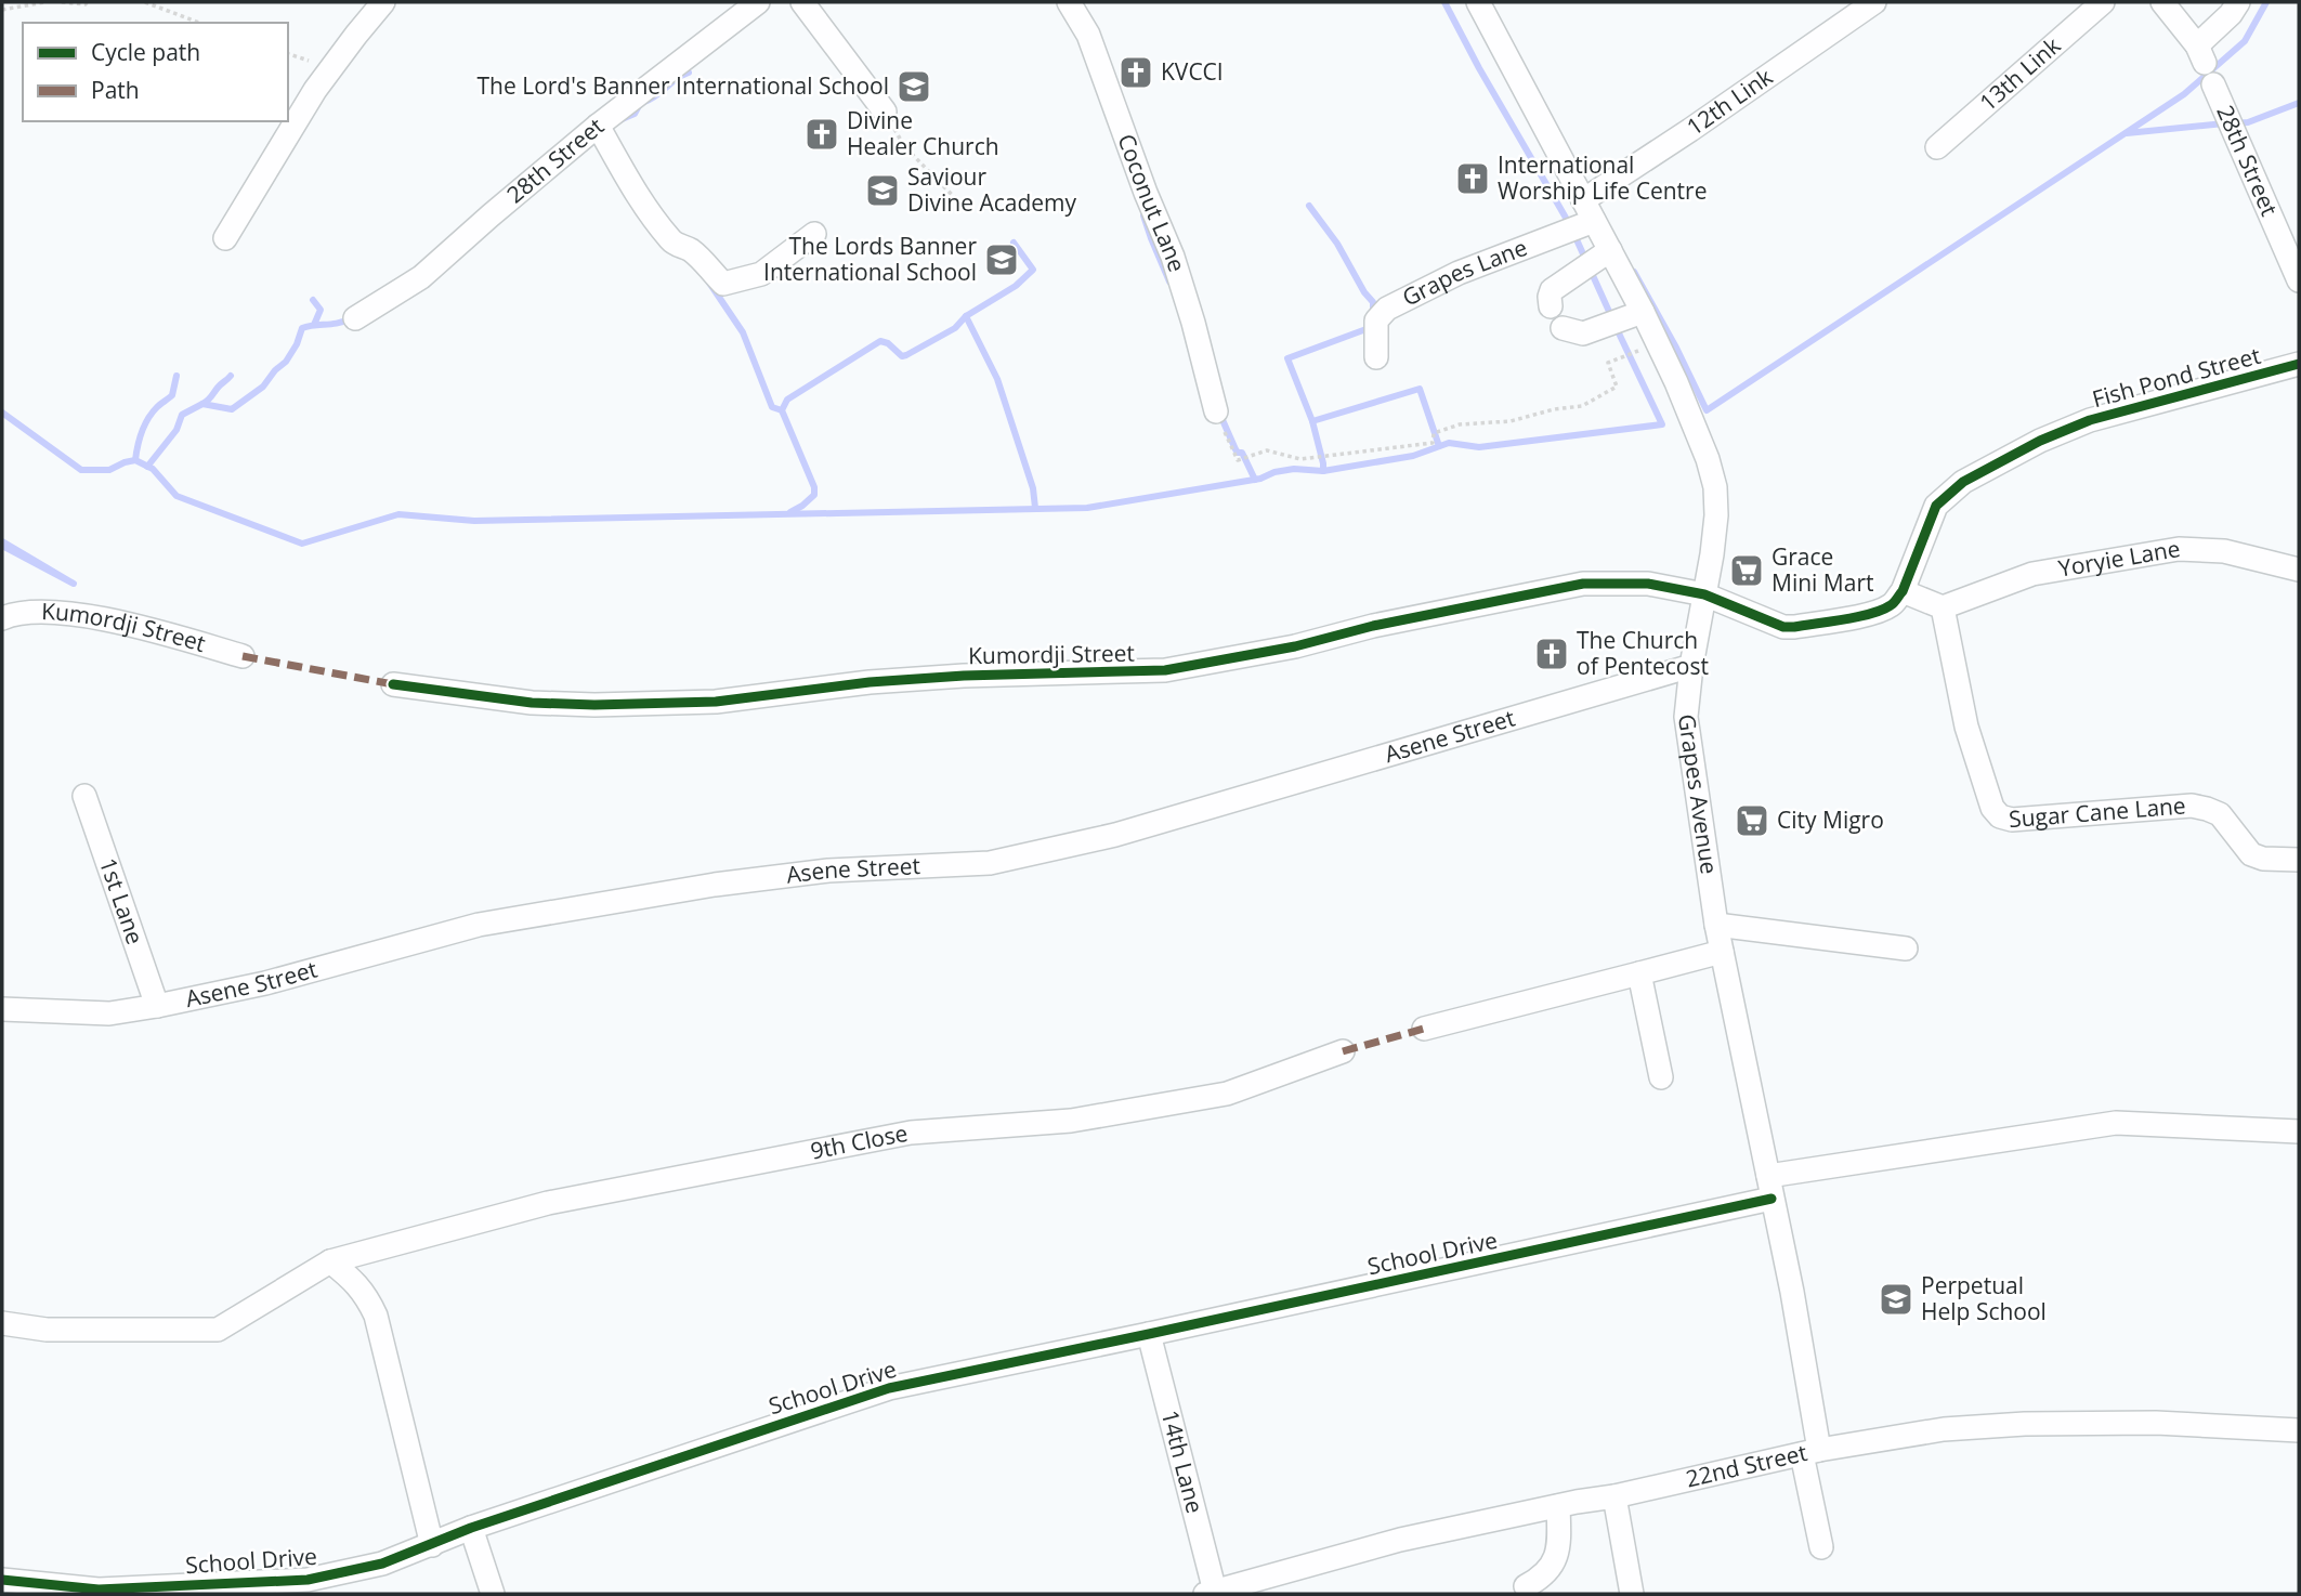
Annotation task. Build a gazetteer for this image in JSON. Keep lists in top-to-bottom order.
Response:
{
  "streets": {
    "street": [
      "13th Link",
      "12th Link",
      "28th Street",
      "Coconut Lane",
      "Grapes Lane",
      "Fish Pond Street",
      "Yoryie Lane",
      "Kumordji Street",
      "Asene Street",
      "Grapes Avenue",
      "Sugar Cane Lane",
      "1st Lane",
      "9th Close",
      "School Drive",
      "14th Lane",
      "22nd Street"
    ]
  },
  "crossings": [
    ["12th Link", "Grapes Lane"],
    ["12th Link", "Grapes Avenue"],
    ["Grapes Lane", "Grapes Avenue"],
    ["Yoryie Lane", "Sugar Cane Lane"],
    ["Kumordji Street", "Grapes Avenue"],
    ["Asene Street", "Grapes Avenue"],
    ["Asene Street", "1st Lane"],
    ["Grapes Avenue", "School Drive"],
    ["Grapes Avenue", "22nd Street"],
    ["School Drive", "14th Lane"],
    ["14th Lane", "22nd Street"]
  ],
  "places": {
    "church": [
      "KVCCI",
      "Divine Healer Church",
      "International Worship Life Centre",
      "The Church of Pentecost"
    ],
    "school or university": [
      "The Lord's Banner International School",
      "Saviour Divine Academy",
      "The Lords Banner International School",
      "Perpetual Help School"
    ],
    "supermarket": ["Grace Mini Mart", "City Migro"]
  },
  "legend": ["Cycle path", "Path"]
}
